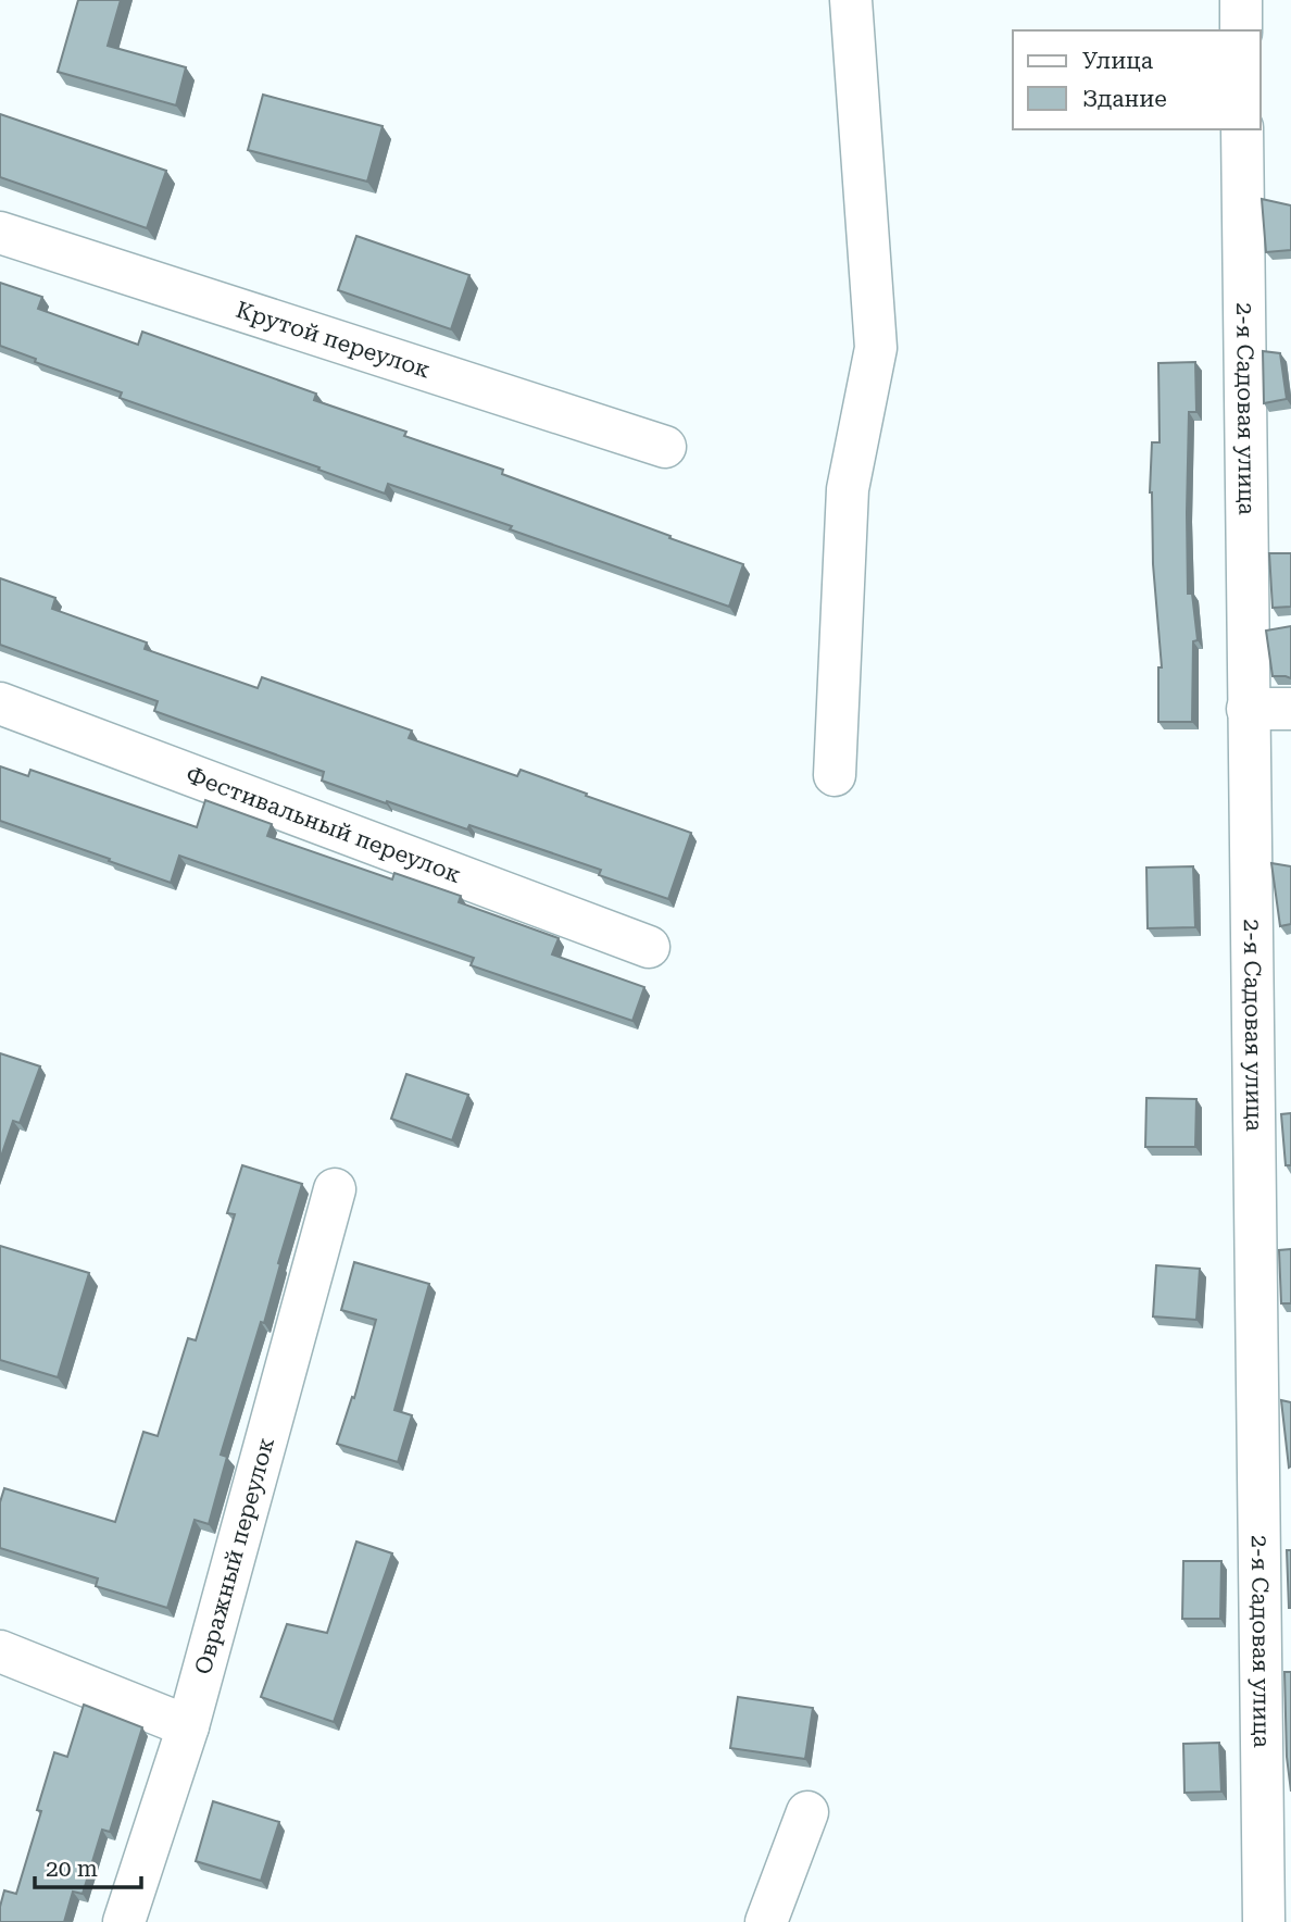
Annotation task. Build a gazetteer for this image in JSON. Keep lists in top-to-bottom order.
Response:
{
  "streets": {
    "street": [
      "Крутой переулок",
      "2-я Садовая улица",
      "Фестивальный переулок",
      "Овражный переулок"
    ]
  },
  "legend": ["Улица", "Здание"],
  "scale_bar": "20 m"
}
